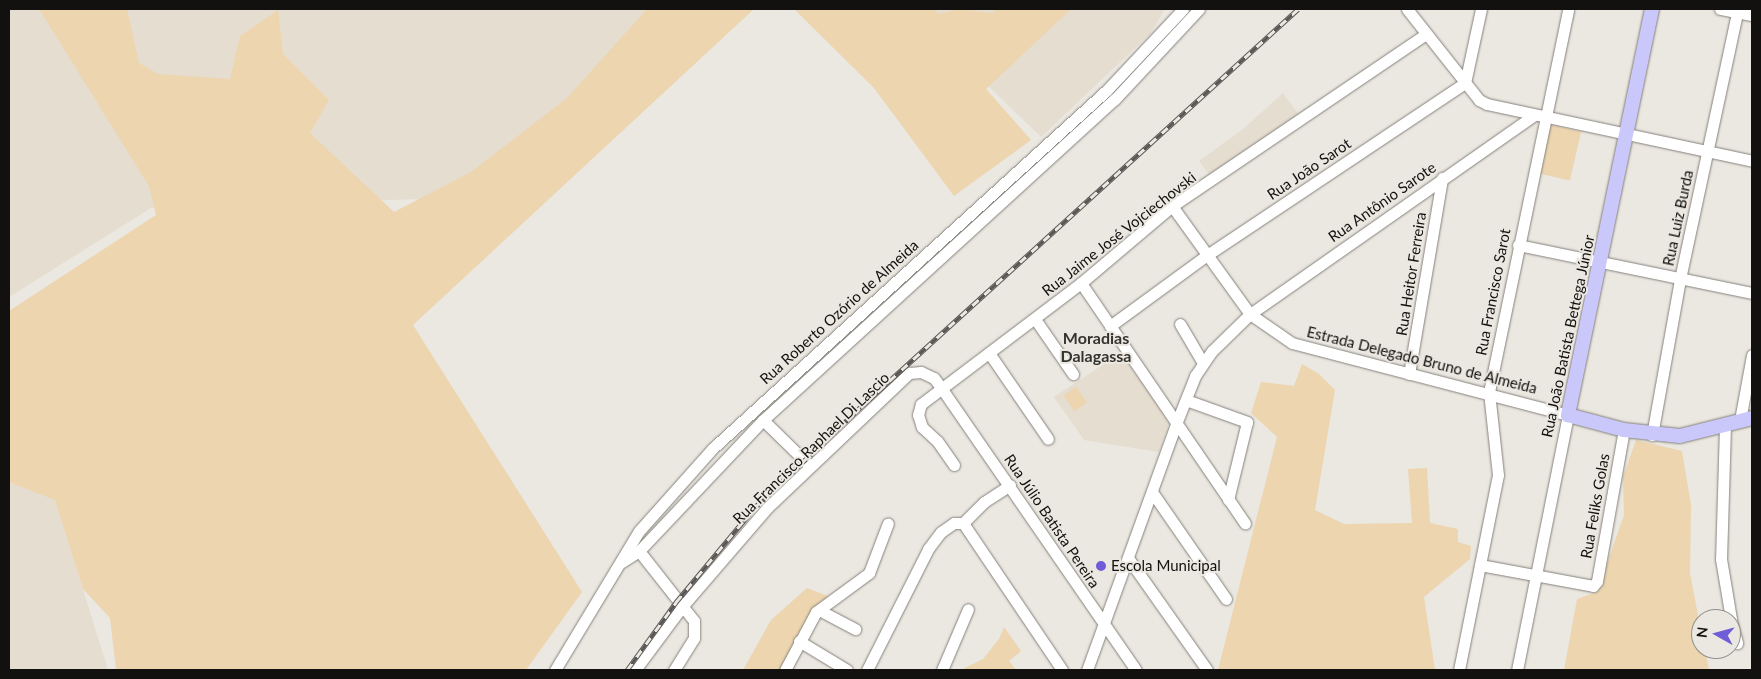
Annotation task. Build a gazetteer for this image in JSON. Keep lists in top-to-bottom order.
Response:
{
  "streets": {
    "main road": ["Rua João Batista Bettega Júnior", "Estrada Delegado Bruno de Almeida"],
    "street": [
      "Rua João Sarot",
      "Rua Antônio Sarote",
      "Rua Luiz Burda",
      "Rua Jaime José Vojciechovski",
      "Rua Heitor Ferreira",
      "Rua Francisco Sarot",
      "Rua Roberto Ozório de Almeida",
      "Rua Francisco Raphael Di Lascio",
      "Rua Feliks Golas",
      "Rua Júlio Batista Pereira"
    ]
  },
  "crossings": [
    ["Rua João Sarot", "Estrada Delegado Bruno de Almeida"],
    ["Rua Antônio Sarote", "Rua Heitor Ferreira"],
    ["Rua Antônio Sarote", "Rua Francisco Sarot"],
    ["Rua Antônio Sarote", "Estrada Delegado Bruno de Almeida"],
    ["Rua Antônio Sarote", "Rua Júlio Batista Pereira"],
    ["Rua Luiz Burda", "Estrada Delegado Bruno de Almeida"],
    ["Rua Jaime José Vojciechovski", "Estrada Delegado Bruno de Almeida"],
    ["Rua Jaime José Vojciechovski", "Rua Francisco Raphael Di Lascio"],
    ["Rua Jaime José Vojciechovski", "Rua Júlio Batista Pereira"],
    ["Rua Heitor Ferreira", "Estrada Delegado Bruno de Almeida"],
    ["Rua Francisco Sarot", "Estrada Delegado Bruno de Almeida"],
    ["Rua João Batista Bettega Júnior", "Estrada Delegado Bruno de Almeida"],
    ["Rua João Batista Bettega Júnior", "Rua Feliks Golas"],
    ["Estrada Delegado Bruno de Almeida", "Rua Feliks Golas"],
    ["Rua Francisco Raphael Di Lascio", "Rua Júlio Batista Pereira"]
  ],
  "districts": ["Moradias Dalagassa"],
  "places": ["Escola Municipal"],
  "north": "left"
}
